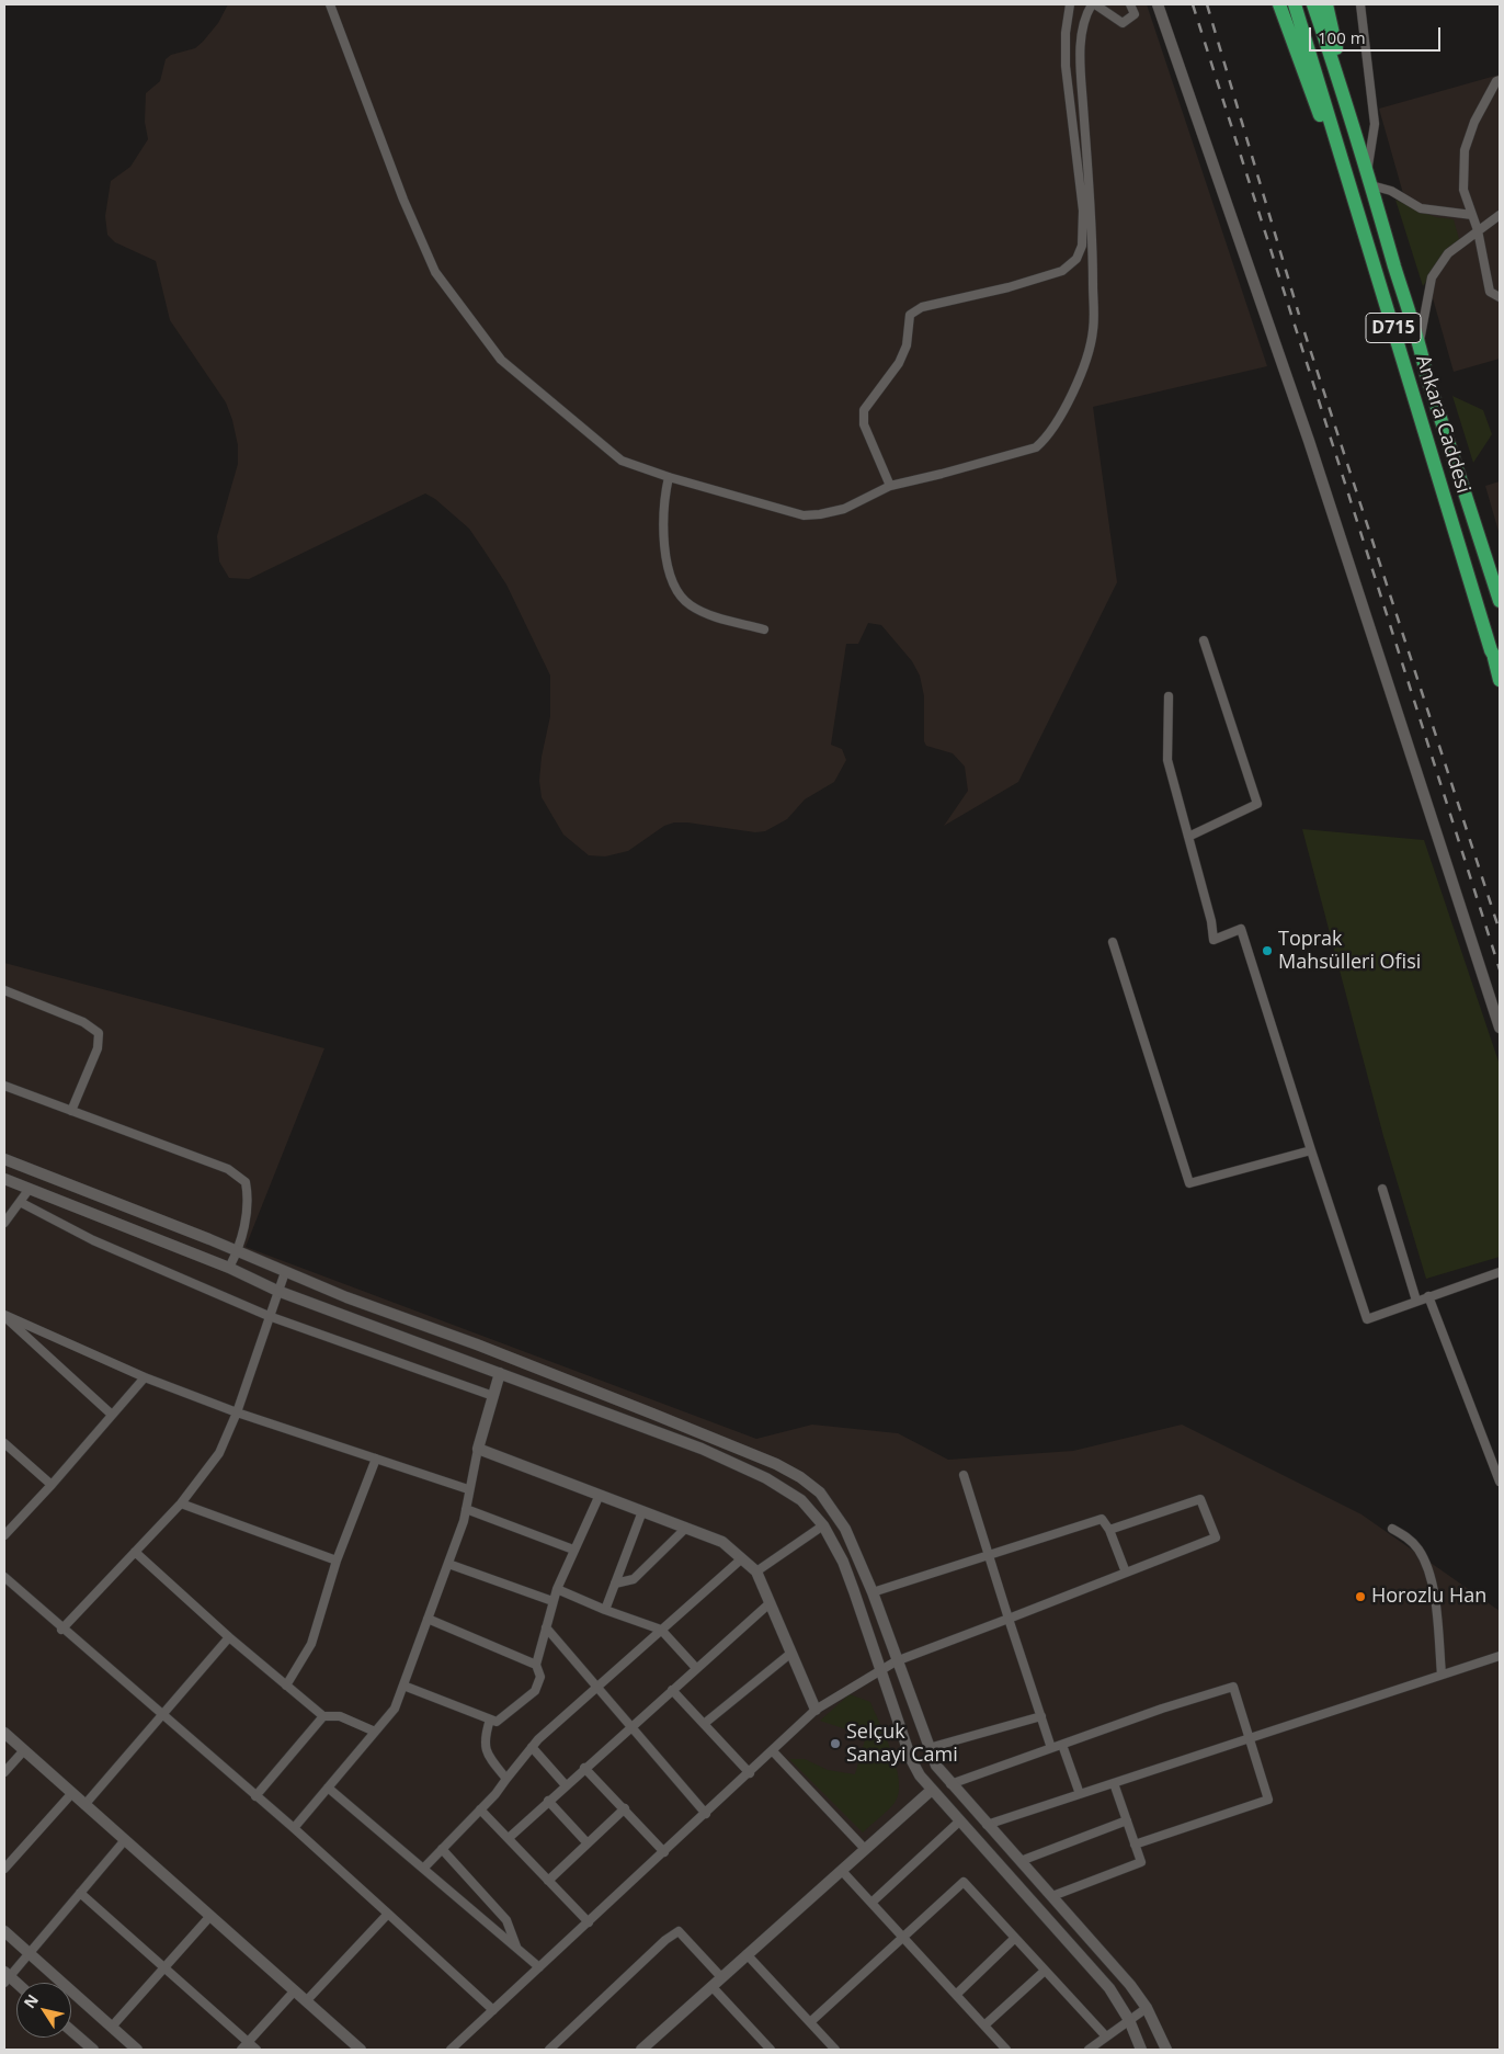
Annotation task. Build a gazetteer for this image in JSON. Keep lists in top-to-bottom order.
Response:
{
  "streets": {
    "highway": ["D715", "Ankara Caddesi"]
  },
  "places": ["Toprak Mahsülleri Ofisi", "Horozlu Han", "Selçuk Sanayi Cami"],
  "scale_bar": "100 m",
  "north": "top left"
}
